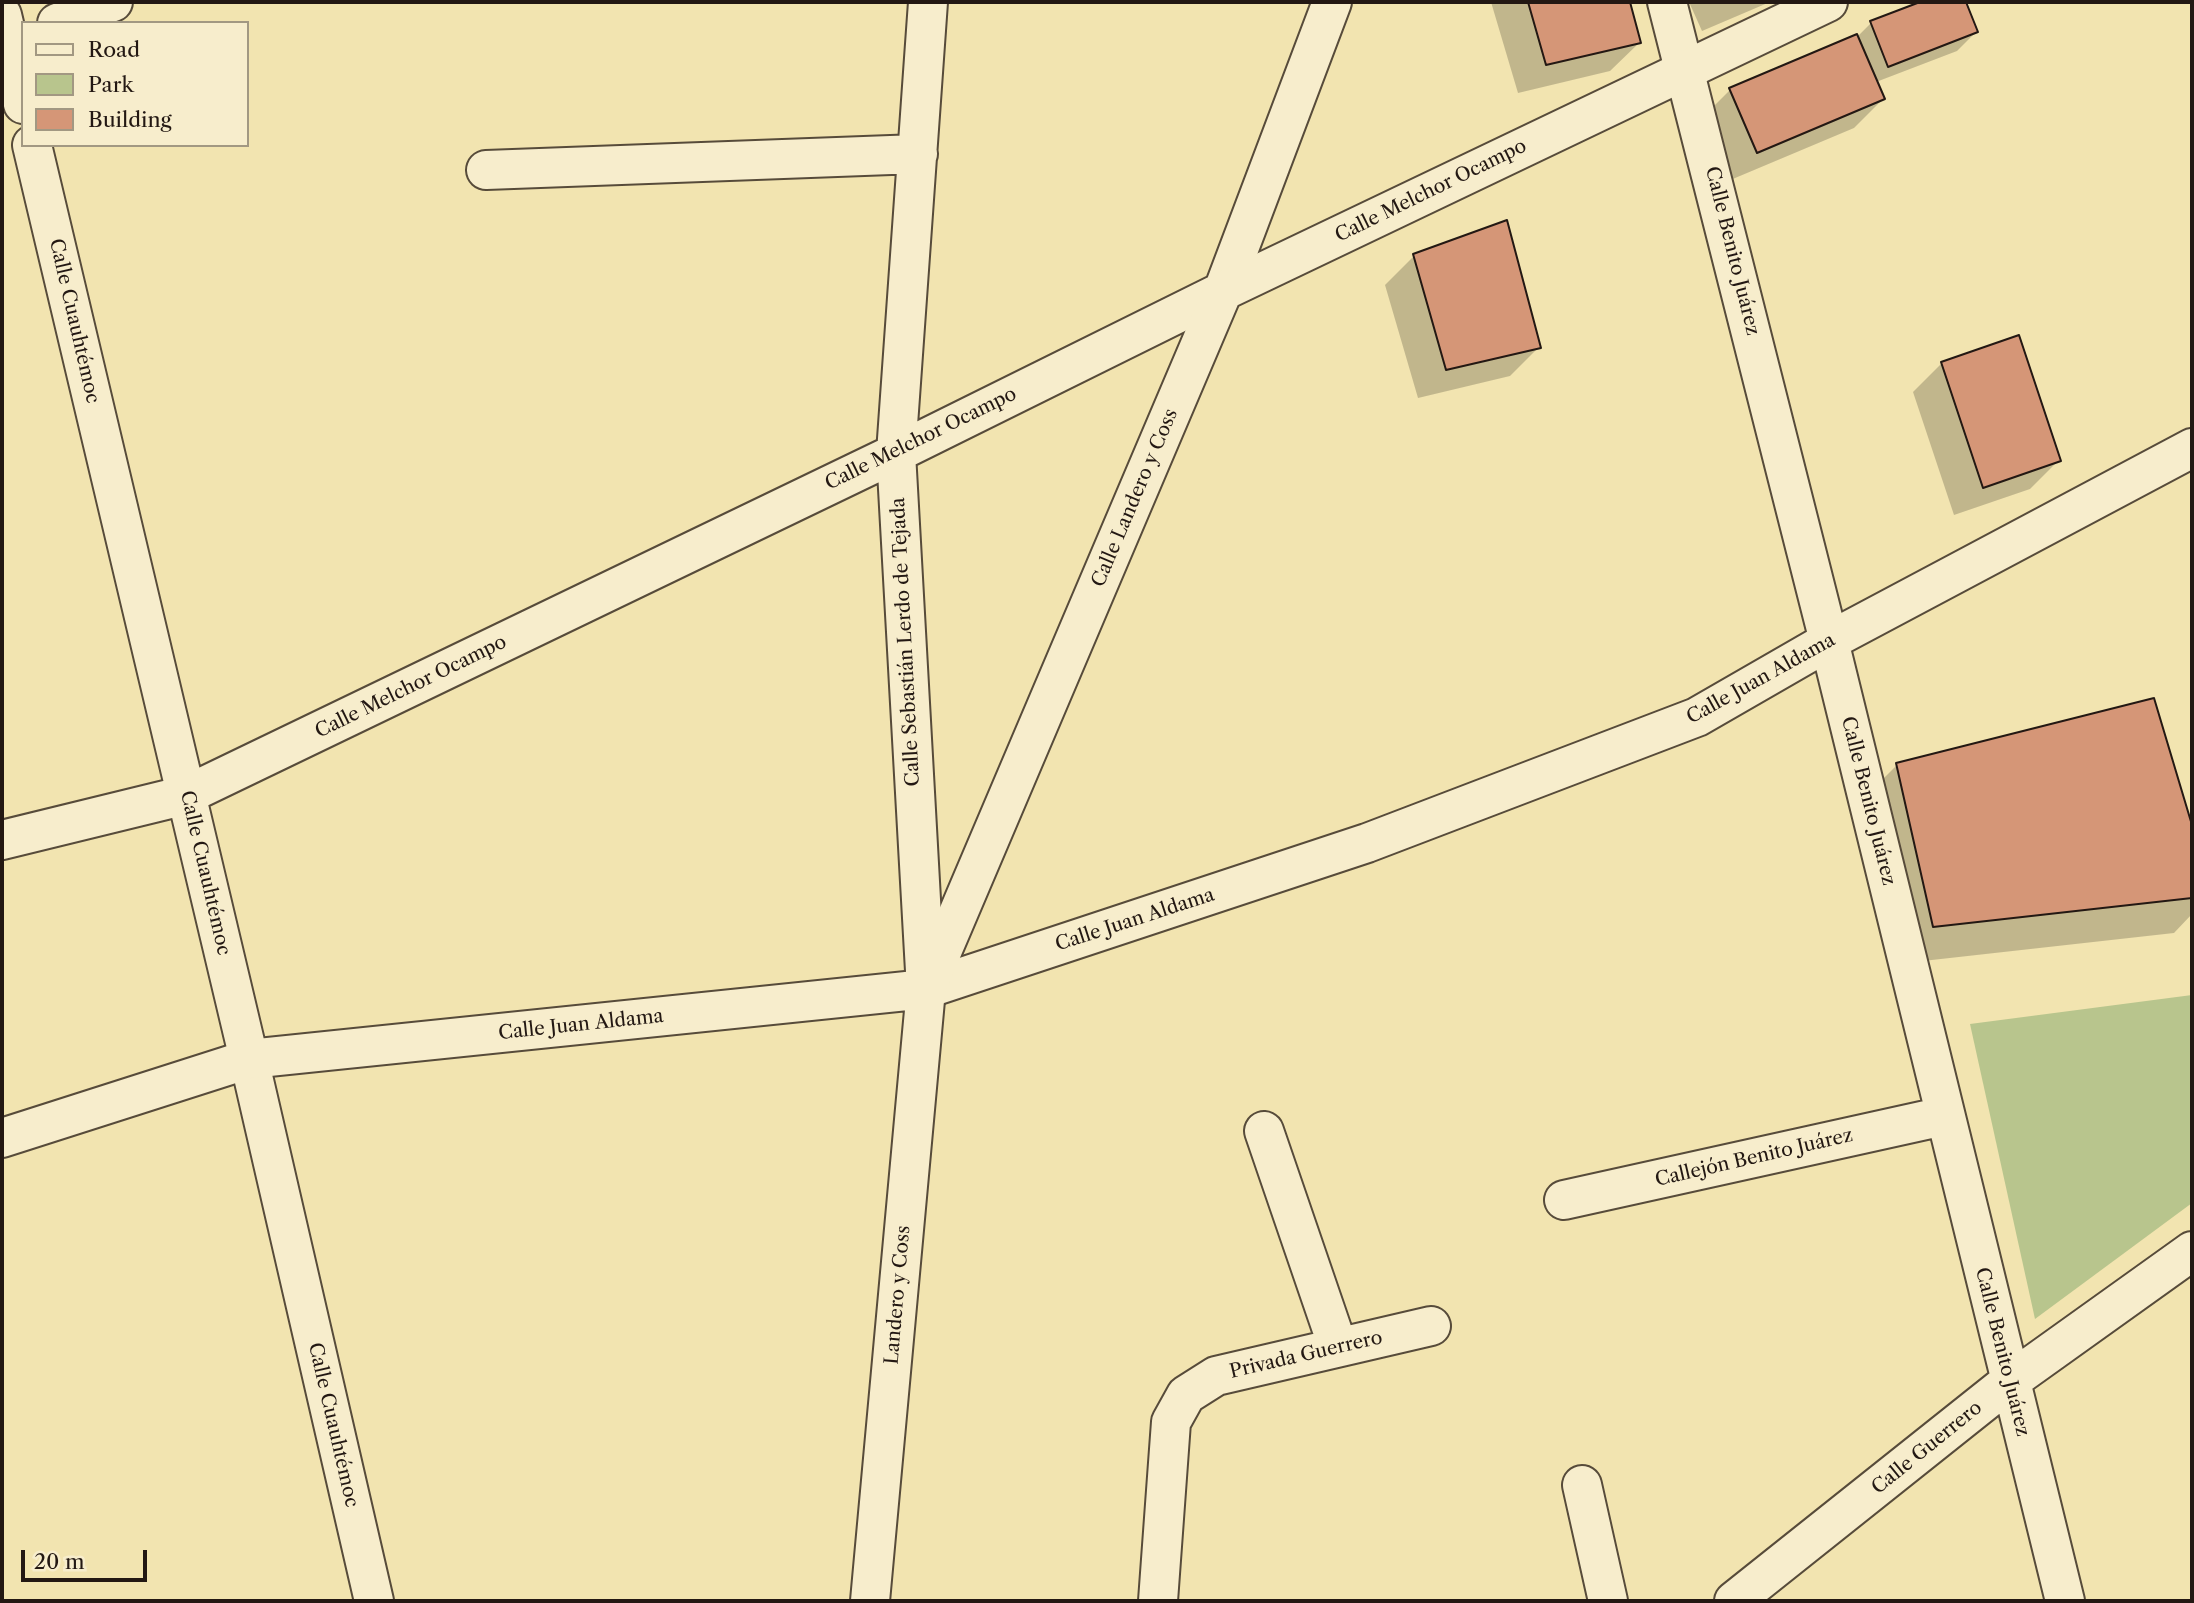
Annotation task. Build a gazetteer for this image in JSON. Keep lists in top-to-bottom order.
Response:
{
  "streets": {
    "street": [
      "Calle Melchor Ocampo",
      "Calle Benito Juárez",
      "Calle Cuauhtémoc",
      "Calle Landero y Coss",
      "Calle Sebastián Lerdo de Tejada",
      "Calle Juan Aldama",
      "Callejón Benito Juárez",
      "Landero y Coss",
      "Privada Guerrero",
      "Calle Guerrero"
    ]
  },
  "crossings": [
    ["Calle Melchor Ocampo", "Calle Benito Juárez"],
    ["Calle Melchor Ocampo", "Calle Cuauhtémoc"],
    ["Calle Melchor Ocampo", "Calle Landero y Coss"],
    ["Calle Melchor Ocampo", "Calle Sebastián Lerdo de Tejada"],
    ["Calle Benito Juárez", "Calle Juan Aldama"],
    ["Calle Benito Juárez", "Callejón Benito Juárez"],
    ["Calle Benito Juárez", "Calle Guerrero"],
    ["Calle Cuauhtémoc", "Calle Juan Aldama"],
    ["Calle Landero y Coss", "Calle Sebastián Lerdo de Tejada"],
    ["Calle Landero y Coss", "Calle Juan Aldama"],
    ["Calle Landero y Coss", "Landero y Coss"],
    ["Calle Sebastián Lerdo de Tejada", "Calle Juan Aldama"],
    ["Calle Sebastián Lerdo de Tejada", "Landero y Coss"],
    ["Calle Juan Aldama", "Landero y Coss"]
  ],
  "legend": ["Road", "Park", "Building"],
  "scale_bar": "20 m"
}
